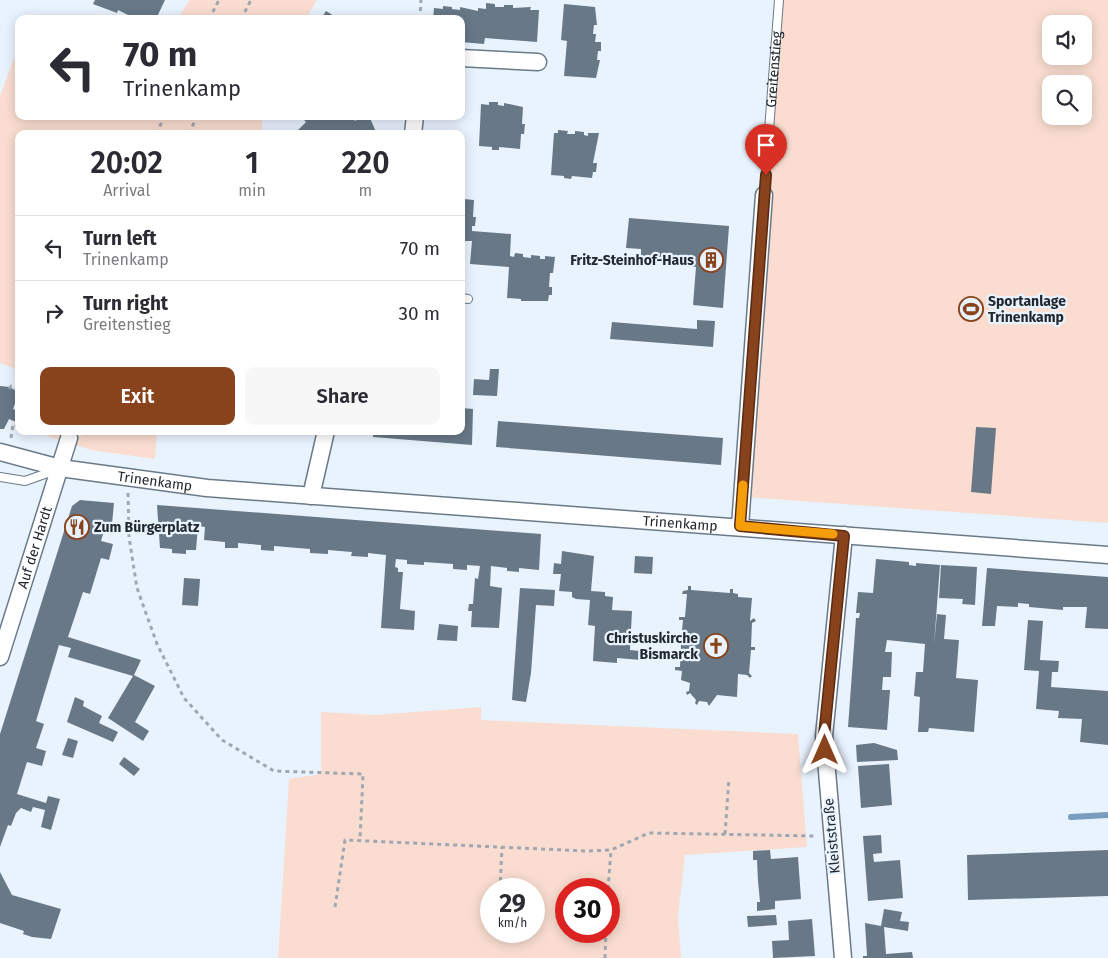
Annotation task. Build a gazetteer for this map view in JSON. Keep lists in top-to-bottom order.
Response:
{
  "streets": {
    "street": [
      "Greitenstieg",
      "Trinenkamp",
      "Auf der Hardt",
      "Kleiststraße"
    ]
  },
  "crossings": [
    ["Greitenstieg", "Trinenkamp"],
    ["Trinenkamp", "Auf der Hardt"],
    ["Trinenkamp", "Kleiststraße"]
  ],
  "places": {
    "building": ["Fritz-Steinhof-Haus"],
    "sports": ["Sportanlage Trinenkamp"],
    "restaurant": ["Zum Bürgerplatz"],
    "church": ["Christuskirche Bismarck"]
  },
  "page": {
    "turn": ["70 m", "Trinenkamp"],
    "eta": [
      "20:02",
      "Arrival",
      "1",
      "min",
      "220",
      "m"
    ],
    "list": [
      {
        "name": "Turn left",
        "note": "Trinenkamp",
        "value": "70 m"
      },
      {
        "name": "Turn right",
        "note": "Greitenstieg",
        "value": "30 m"
      }
    ],
    "buttons": ["Exit", "Share"],
    "speed": "29 km/h",
    "limit": "30"
  }
}
